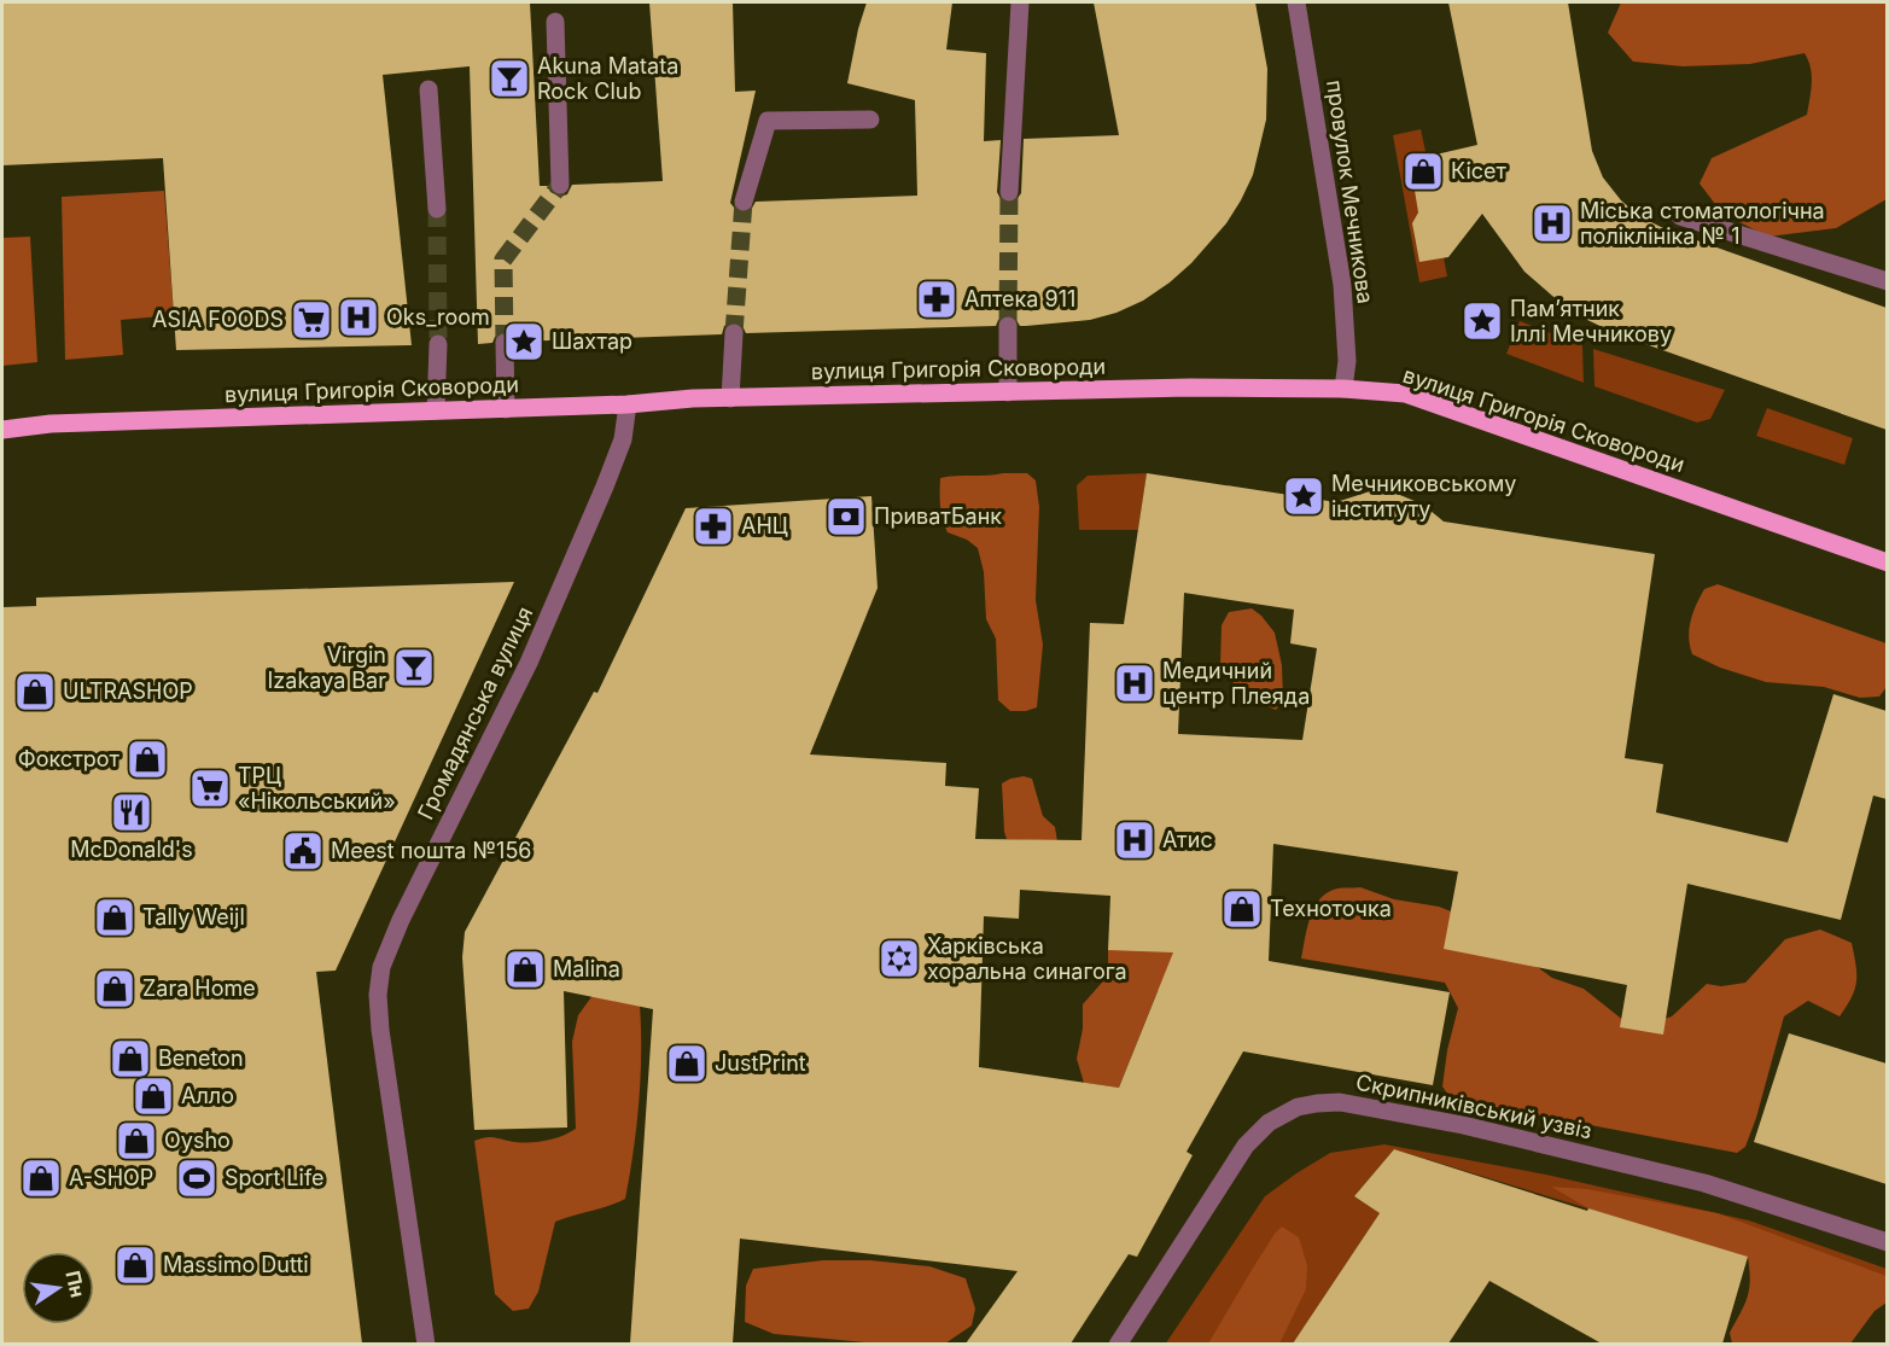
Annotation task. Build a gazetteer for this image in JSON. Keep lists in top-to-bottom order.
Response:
{
  "streets": {
    "main road": ["вулиця Григорія Сковороди"],
    "street": ["провулок Мечникова", "Громадянська вулиця", "Скрипниківський узвіз"]
  },
  "crossings": [
    ["провулок Мечникова", "вулиця Григорія Сковороди"],
    ["вулиця Григорія Сковороди", "Громадянська вулиця"]
  ],
  "places": {
    "bar": ["Akuna Matata Rock Club", "Virgin Izakaya Bar"],
    "shop": [
      "Кісет",
      "ULTRASHOP",
      "Фокстрот",
      "Техноточка",
      "Tally Weijl",
      "Malina",
      "Zara Home",
      "Beneton",
      "JustPrint",
      "Алло",
      "Oysho",
      "A-SHOP",
      "Massimo Dutti"
    ],
    "hospital": [
      "Міська стоматологічна поліклініка № 1",
      "Oks_room",
      "Медичний центр Плеяда",
      "Атис"
    ],
    "pharmacy": ["Аптека 911", "АНЦ"],
    "supermarket": ["ASIA FOODS", "ТРЦ «Нікольський»"],
    "place": ["Пам’ятник Іллі Мечникову", "Шахтар", "Мечниковському інституту"],
    "bank": ["ПриватБанк"],
    "restaurant": ["McDonald's"],
    "public building": ["Meest пошта №156"],
    "synagogue": ["Харківська хоральна синагога"],
    "sports": ["Sport Life"]
  },
  "north": "right"
}
